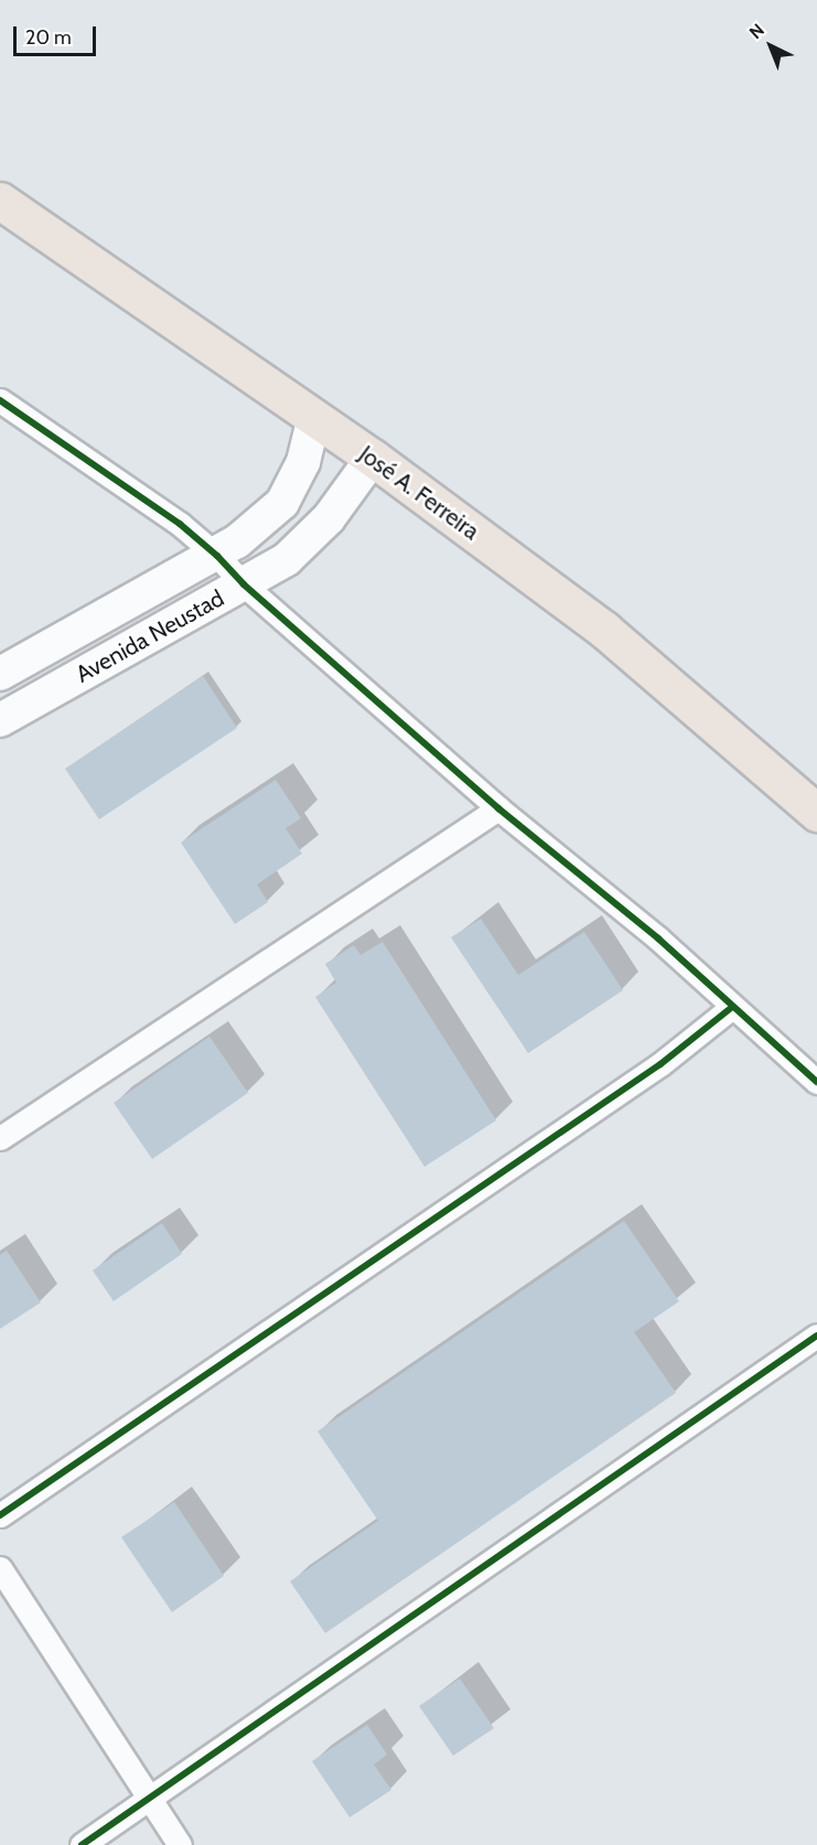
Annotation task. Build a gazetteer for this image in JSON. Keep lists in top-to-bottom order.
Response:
{
  "streets": {
    "highway": ["José A. Ferreira"],
    "street": ["Avenida Neustad"]
  },
  "crossings": [
    ["José A. Ferreira", "Avenida Neustad"]
  ],
  "scale_bar": "20 m",
  "north": "top left"
}
